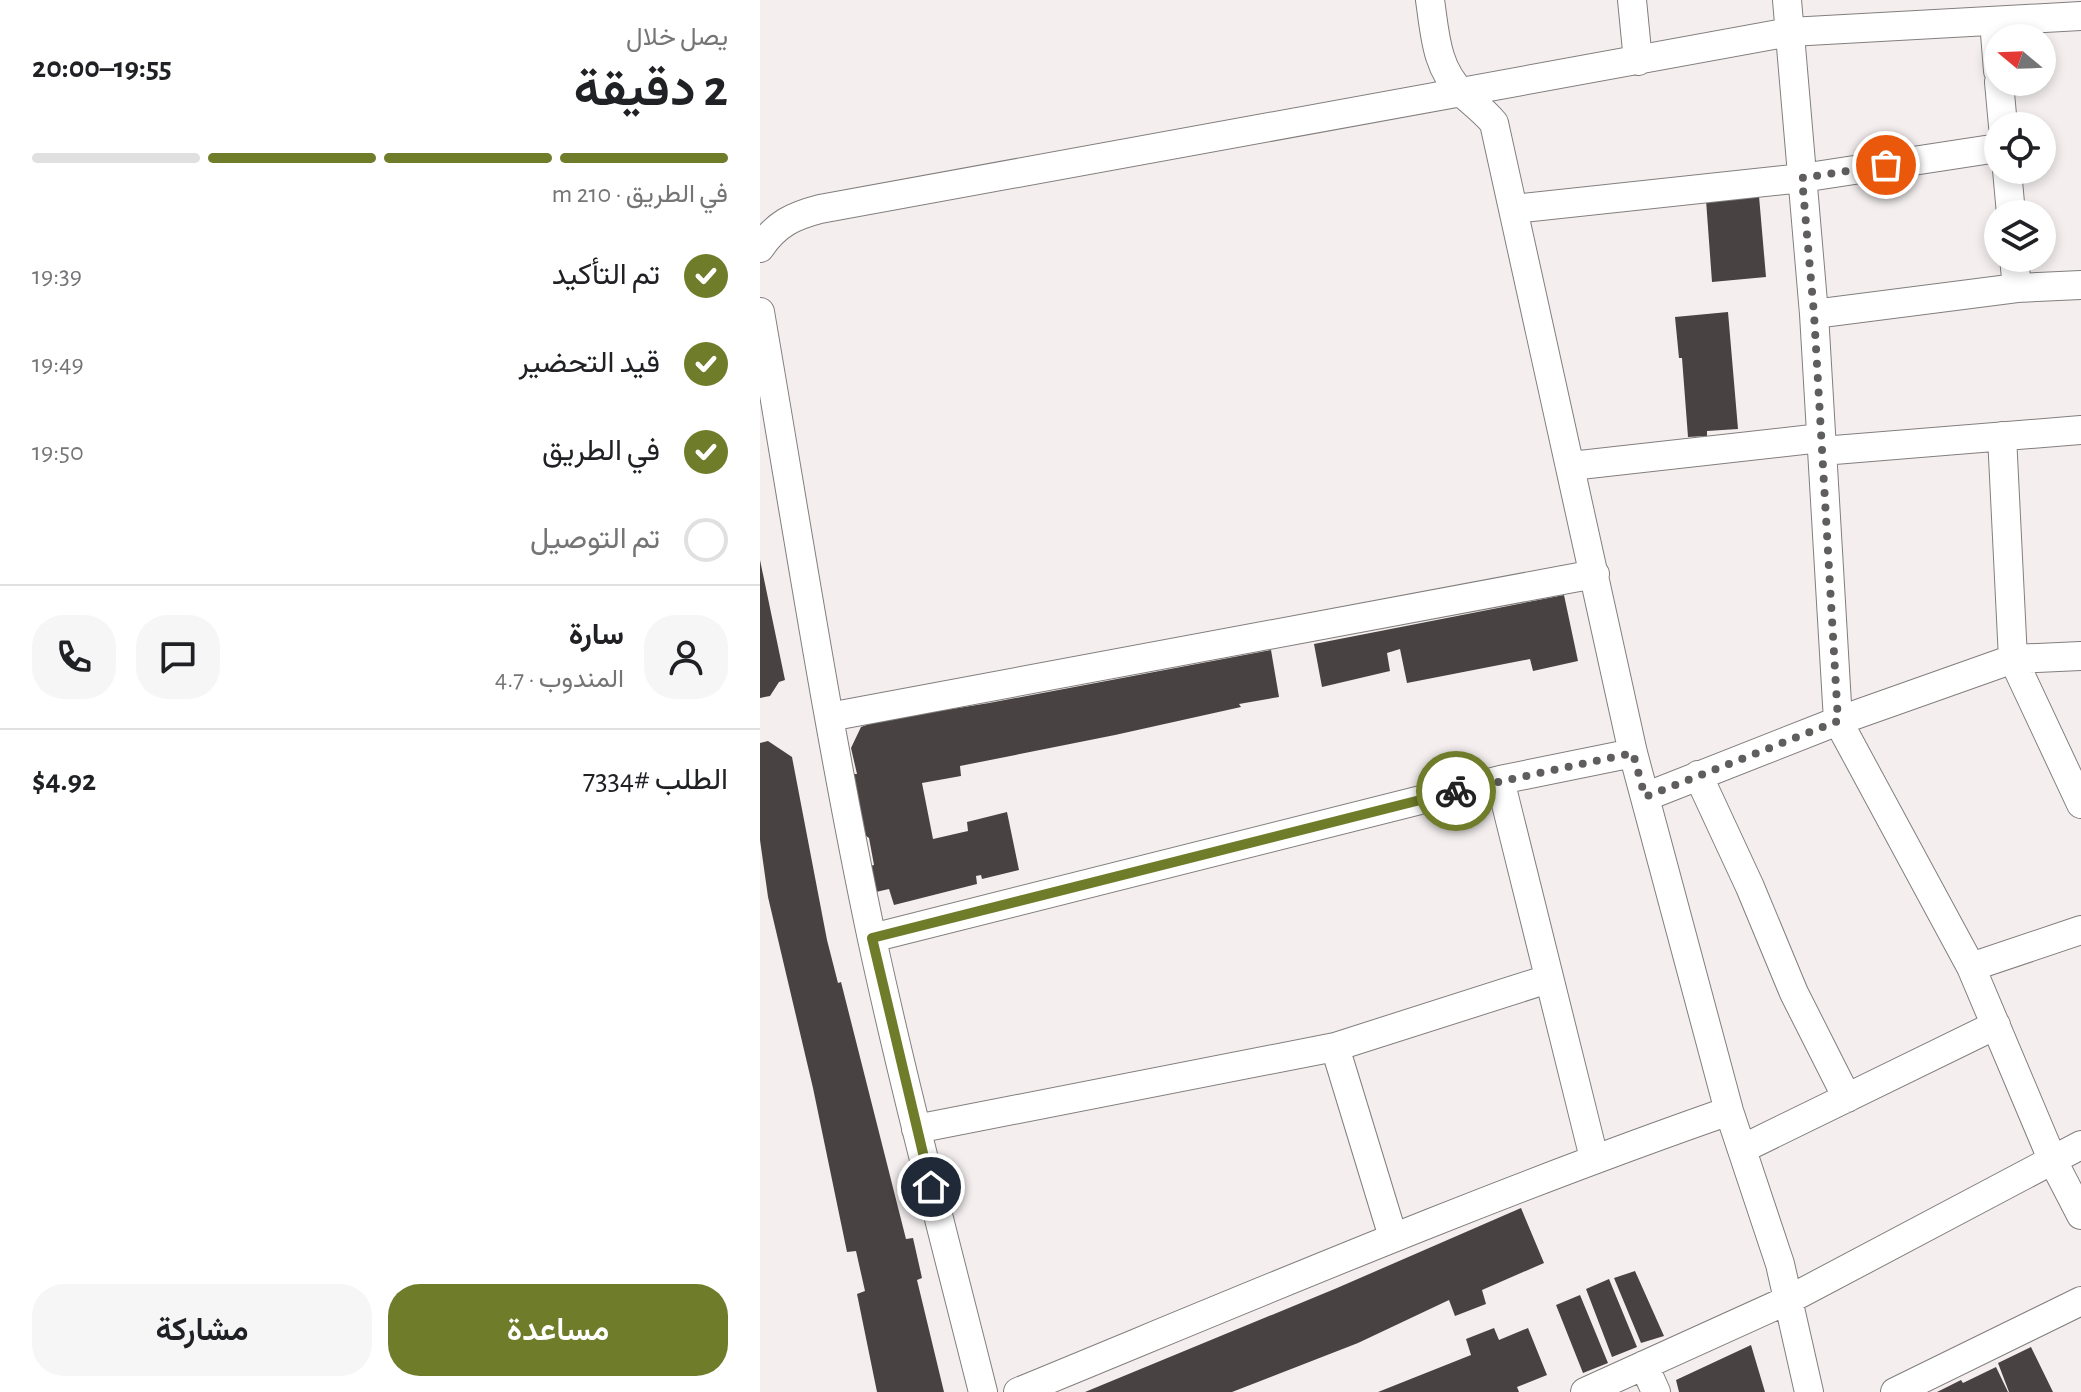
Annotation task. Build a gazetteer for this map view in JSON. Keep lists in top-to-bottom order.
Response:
{
  "north": "left",
  "page": {
    "heading": ["2 دقيقة", "يصل خلال", "19:55–20:00"],
    "panel": [
      "سارة",
      "المندوب · 4.7",
      "الطلب #7334",
      "$4.92"
    ],
    "bar": "في الطريق · 210 m",
    "list": [
      ["تم التأكيد", "19:39"],
      ["قيد التحضير", "19:49"],
      ["في الطريق", "19:50"],
      "تم التوصيل"
    ],
    "buttons": ["مساعدة", "مشاركة"]
  }
}
